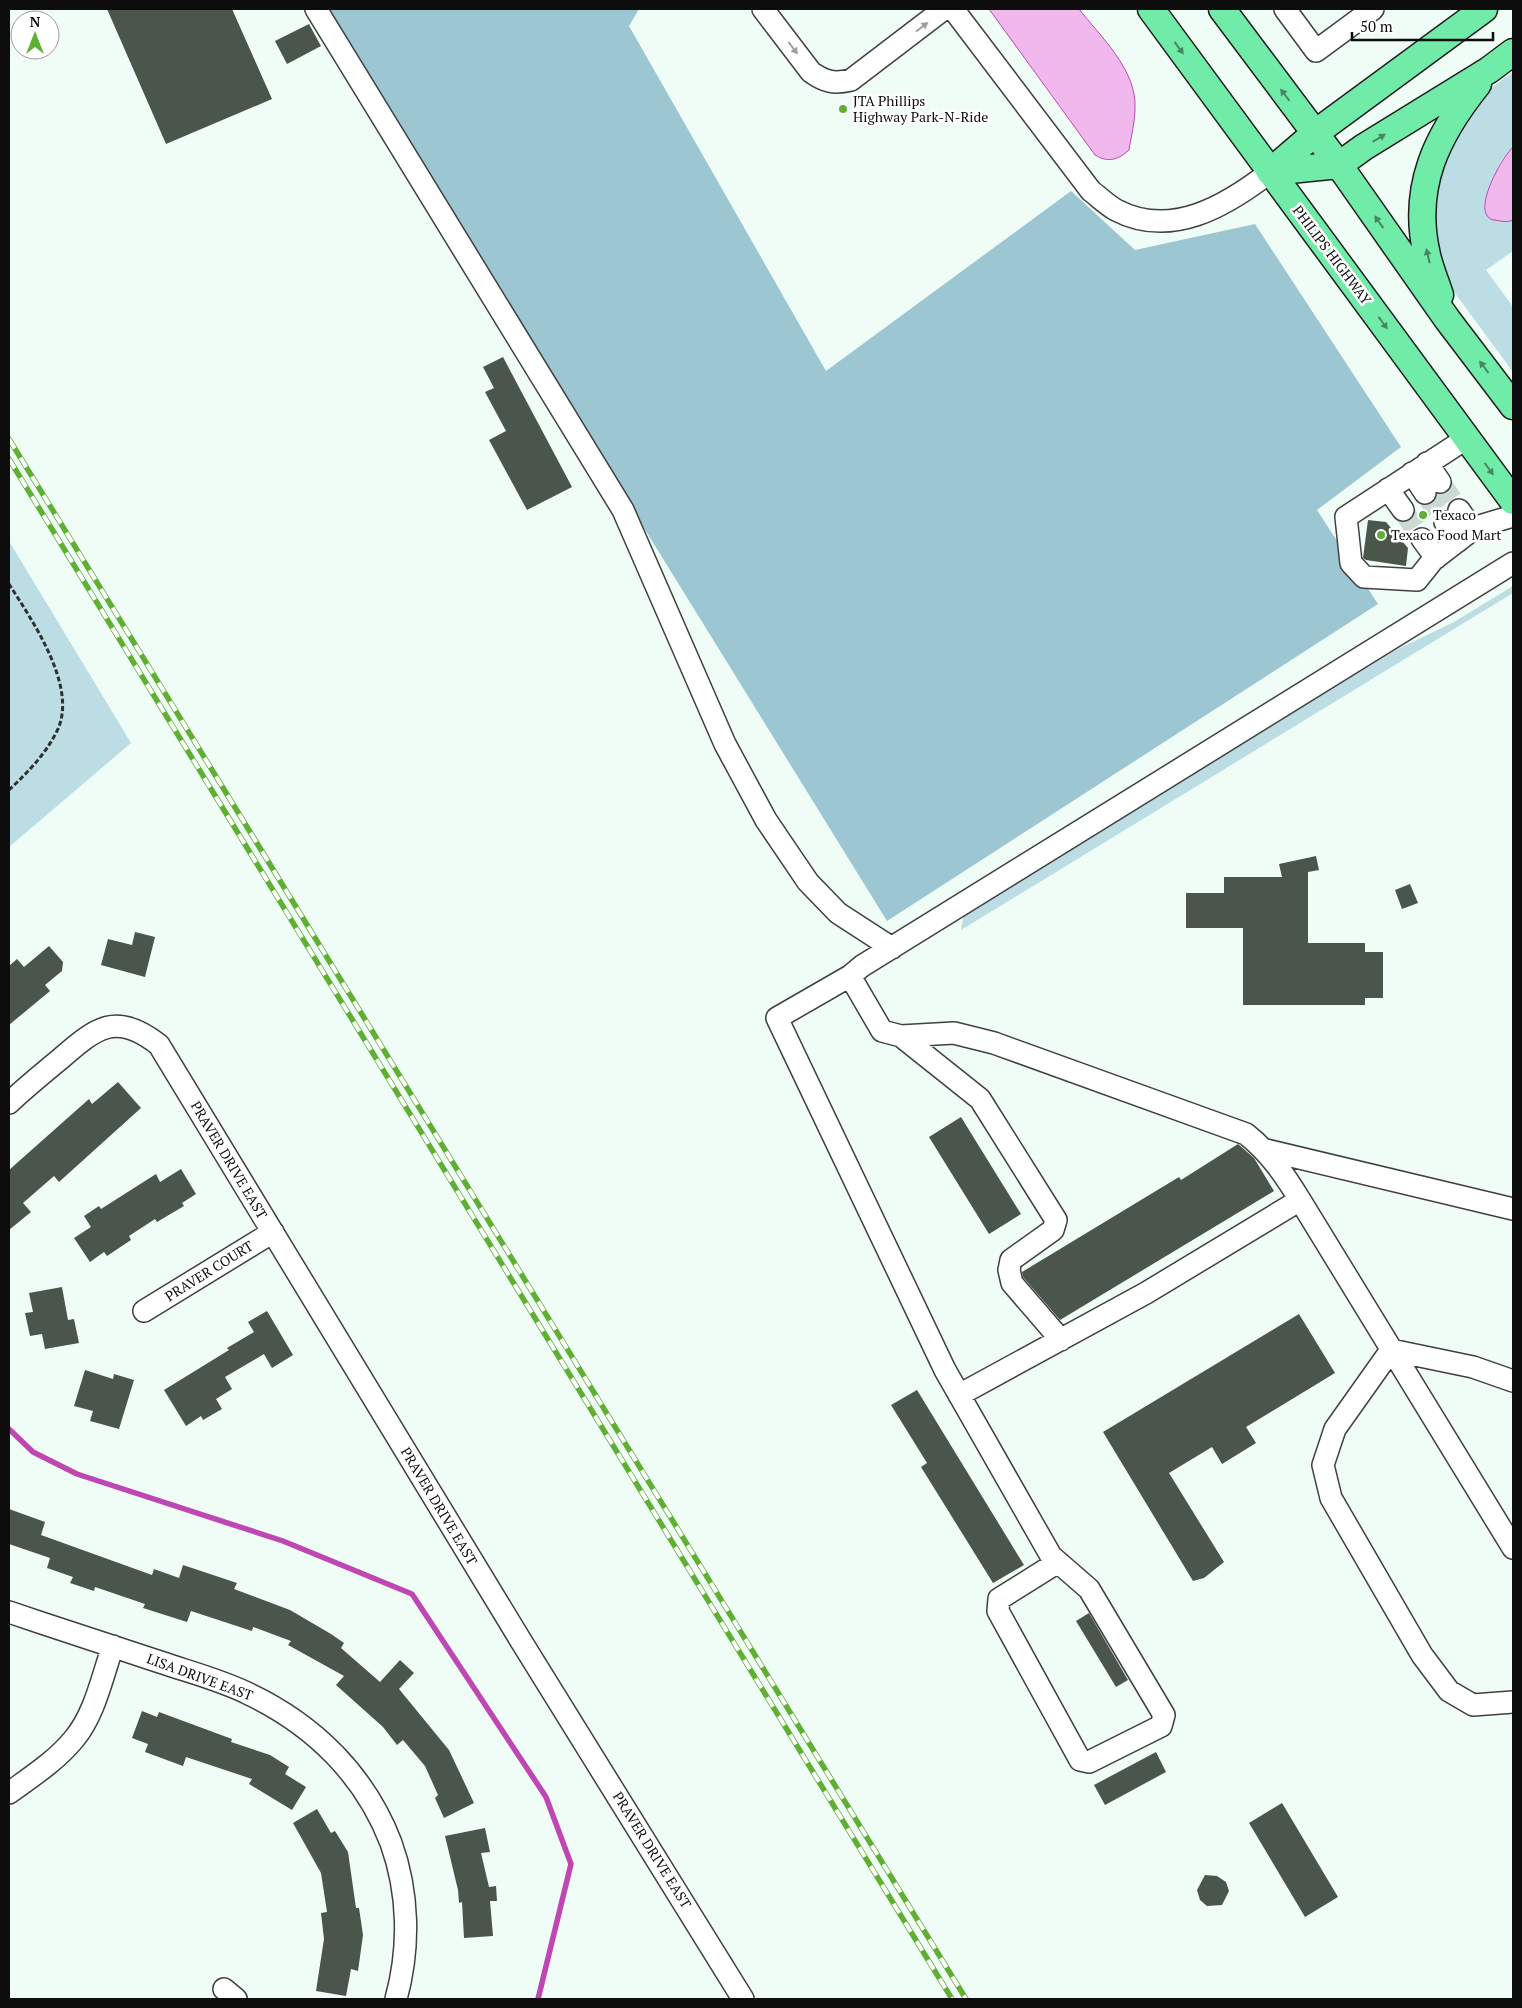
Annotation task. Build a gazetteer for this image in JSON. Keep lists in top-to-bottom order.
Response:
{
  "streets": {
    "main road": ["PHILIPS HIGHWAY"],
    "street": ["PRAVER DRIVE EAST", "PRAVER COURT", "LISA DRIVE EAST"]
  },
  "crossings": [
    ["PRAVER DRIVE EAST", "PRAVER COURT"]
  ],
  "places": ["JTA Phillips Highway Park-N-Ride", "Texaco", "Texaco Food Mart"],
  "scale_bar": "50 m",
  "north": "top"
}
